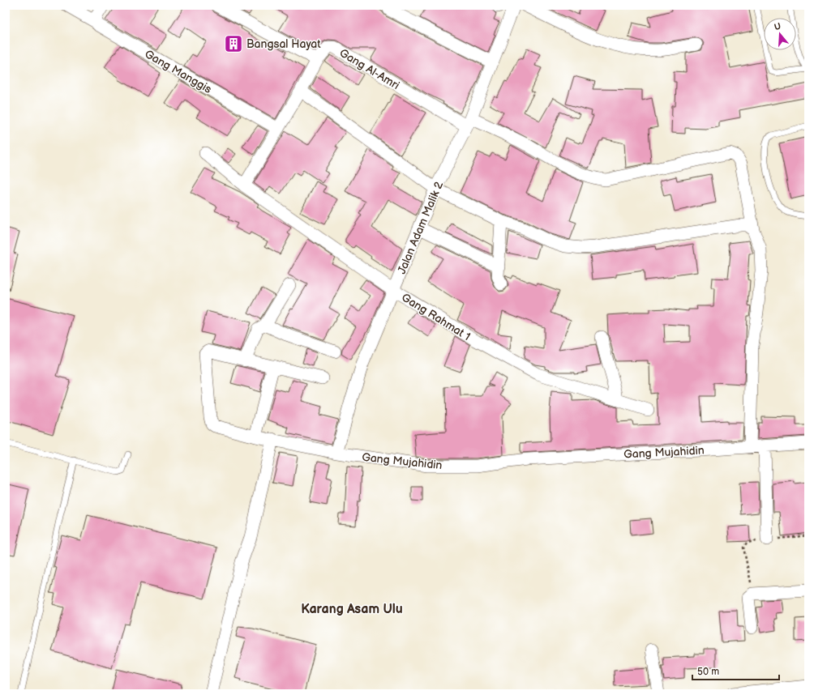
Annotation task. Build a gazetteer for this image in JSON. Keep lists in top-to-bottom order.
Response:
{
  "streets": {
    "street": [
      "Gang Al-Amri",
      "Gang Manggis",
      "Jalan Adam Malik 2",
      "Gang Rahmat 1",
      "Gang Mujahidin"
    ]
  },
  "crossings": [
    ["Gang Al-Amri", "Gang Manggis"],
    ["Gang Al-Amri", "Jalan Adam Malik 2"],
    ["Gang Al-Amri", "Gang Rahmat 1"],
    ["Gang Al-Amri", "Gang Mujahidin"],
    ["Jalan Adam Malik 2", "Gang Rahmat 1"],
    ["Jalan Adam Malik 2", "Gang Mujahidin"]
  ],
  "districts": ["Karang Asam Ulu"],
  "places": {
    "building": ["Bangsal Hayat"]
  },
  "scale_bar": "50 m",
  "north": "top"
}
